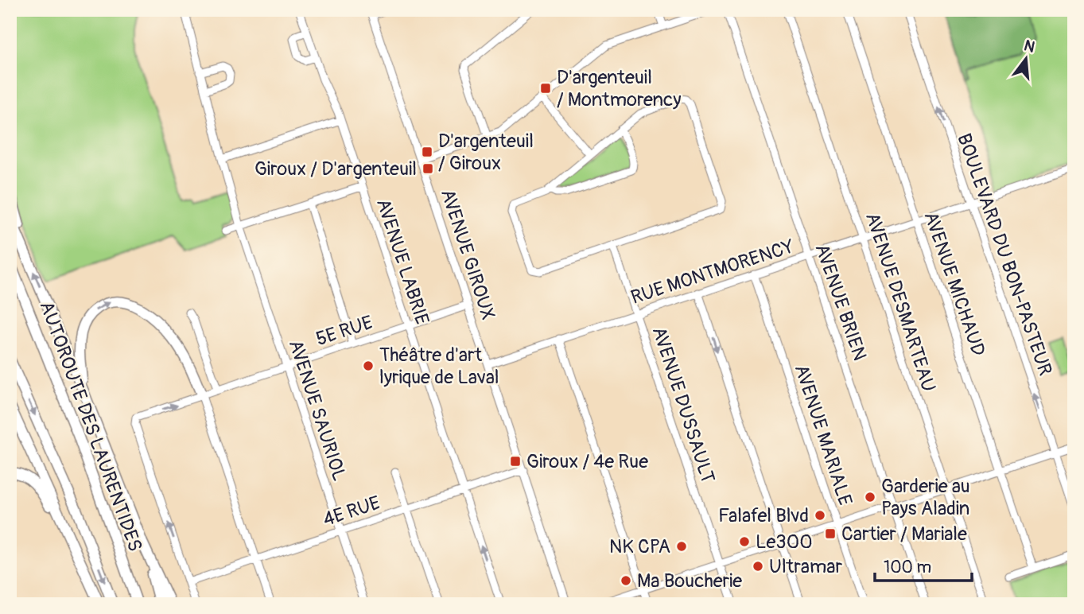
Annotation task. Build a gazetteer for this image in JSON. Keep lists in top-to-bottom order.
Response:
{
  "streets": {
    "highway": ["AUTOROUTE DES LAURENTIDES"],
    "street": [
      "AVENUE GIROUX",
      "BOULEVARD DU BON-PASTEUR",
      "AVENUE LABRIE",
      "RUE MONTMORENCY",
      "AVENUE MICHAUD",
      "AVENUE BRIEN",
      "AVENUE DESMARTEAU",
      "5E RUE",
      "AVENUE DUSSAULT",
      "AVENUE SAURIOL",
      "AVENUE MARIALE",
      "4E RUE"
    ]
  },
  "crossings": [
    ["AVENUE GIROUX", "RUE MONTMORENCY"],
    ["AVENUE GIROUX", "5E RUE"],
    ["AVENUE GIROUX", "4E RUE"],
    ["BOULEVARD DU BON-PASTEUR", "RUE MONTMORENCY"],
    ["AVENUE LABRIE", "5E RUE"],
    ["AVENUE LABRIE", "4E RUE"],
    ["RUE MONTMORENCY", "AVENUE MICHAUD"],
    ["RUE MONTMORENCY", "AVENUE BRIEN"],
    ["RUE MONTMORENCY", "AVENUE DESMARTEAU"],
    ["RUE MONTMORENCY", "AVENUE DUSSAULT"],
    ["RUE MONTMORENCY", "AVENUE MARIALE"],
    ["5E RUE", "AVENUE SAURIOL"],
    ["5E RUE", "4E RUE"],
    ["AVENUE SAURIOL", "4E RUE"]
  ],
  "one_way": ["BOULEVARD DU BON-PASTEUR"],
  "places": {
    "transit": [
      "D'argenteuil / Montmorency",
      "D'argenteuil / Giroux",
      "Giroux / D'argenteuil",
      "Giroux / 4e Rue",
      "Cartier / Mariale"
    ],
    "other": [
      "Théâtre d'art lyrique de Laval",
      "Garderie au Pays Aladin",
      "Falafel Blvd",
      "Le300",
      "NK CPA",
      "Ultramar",
      "Ma Boucherie"
    ]
  },
  "scale_bar": "100 m",
  "north": "top"
}
